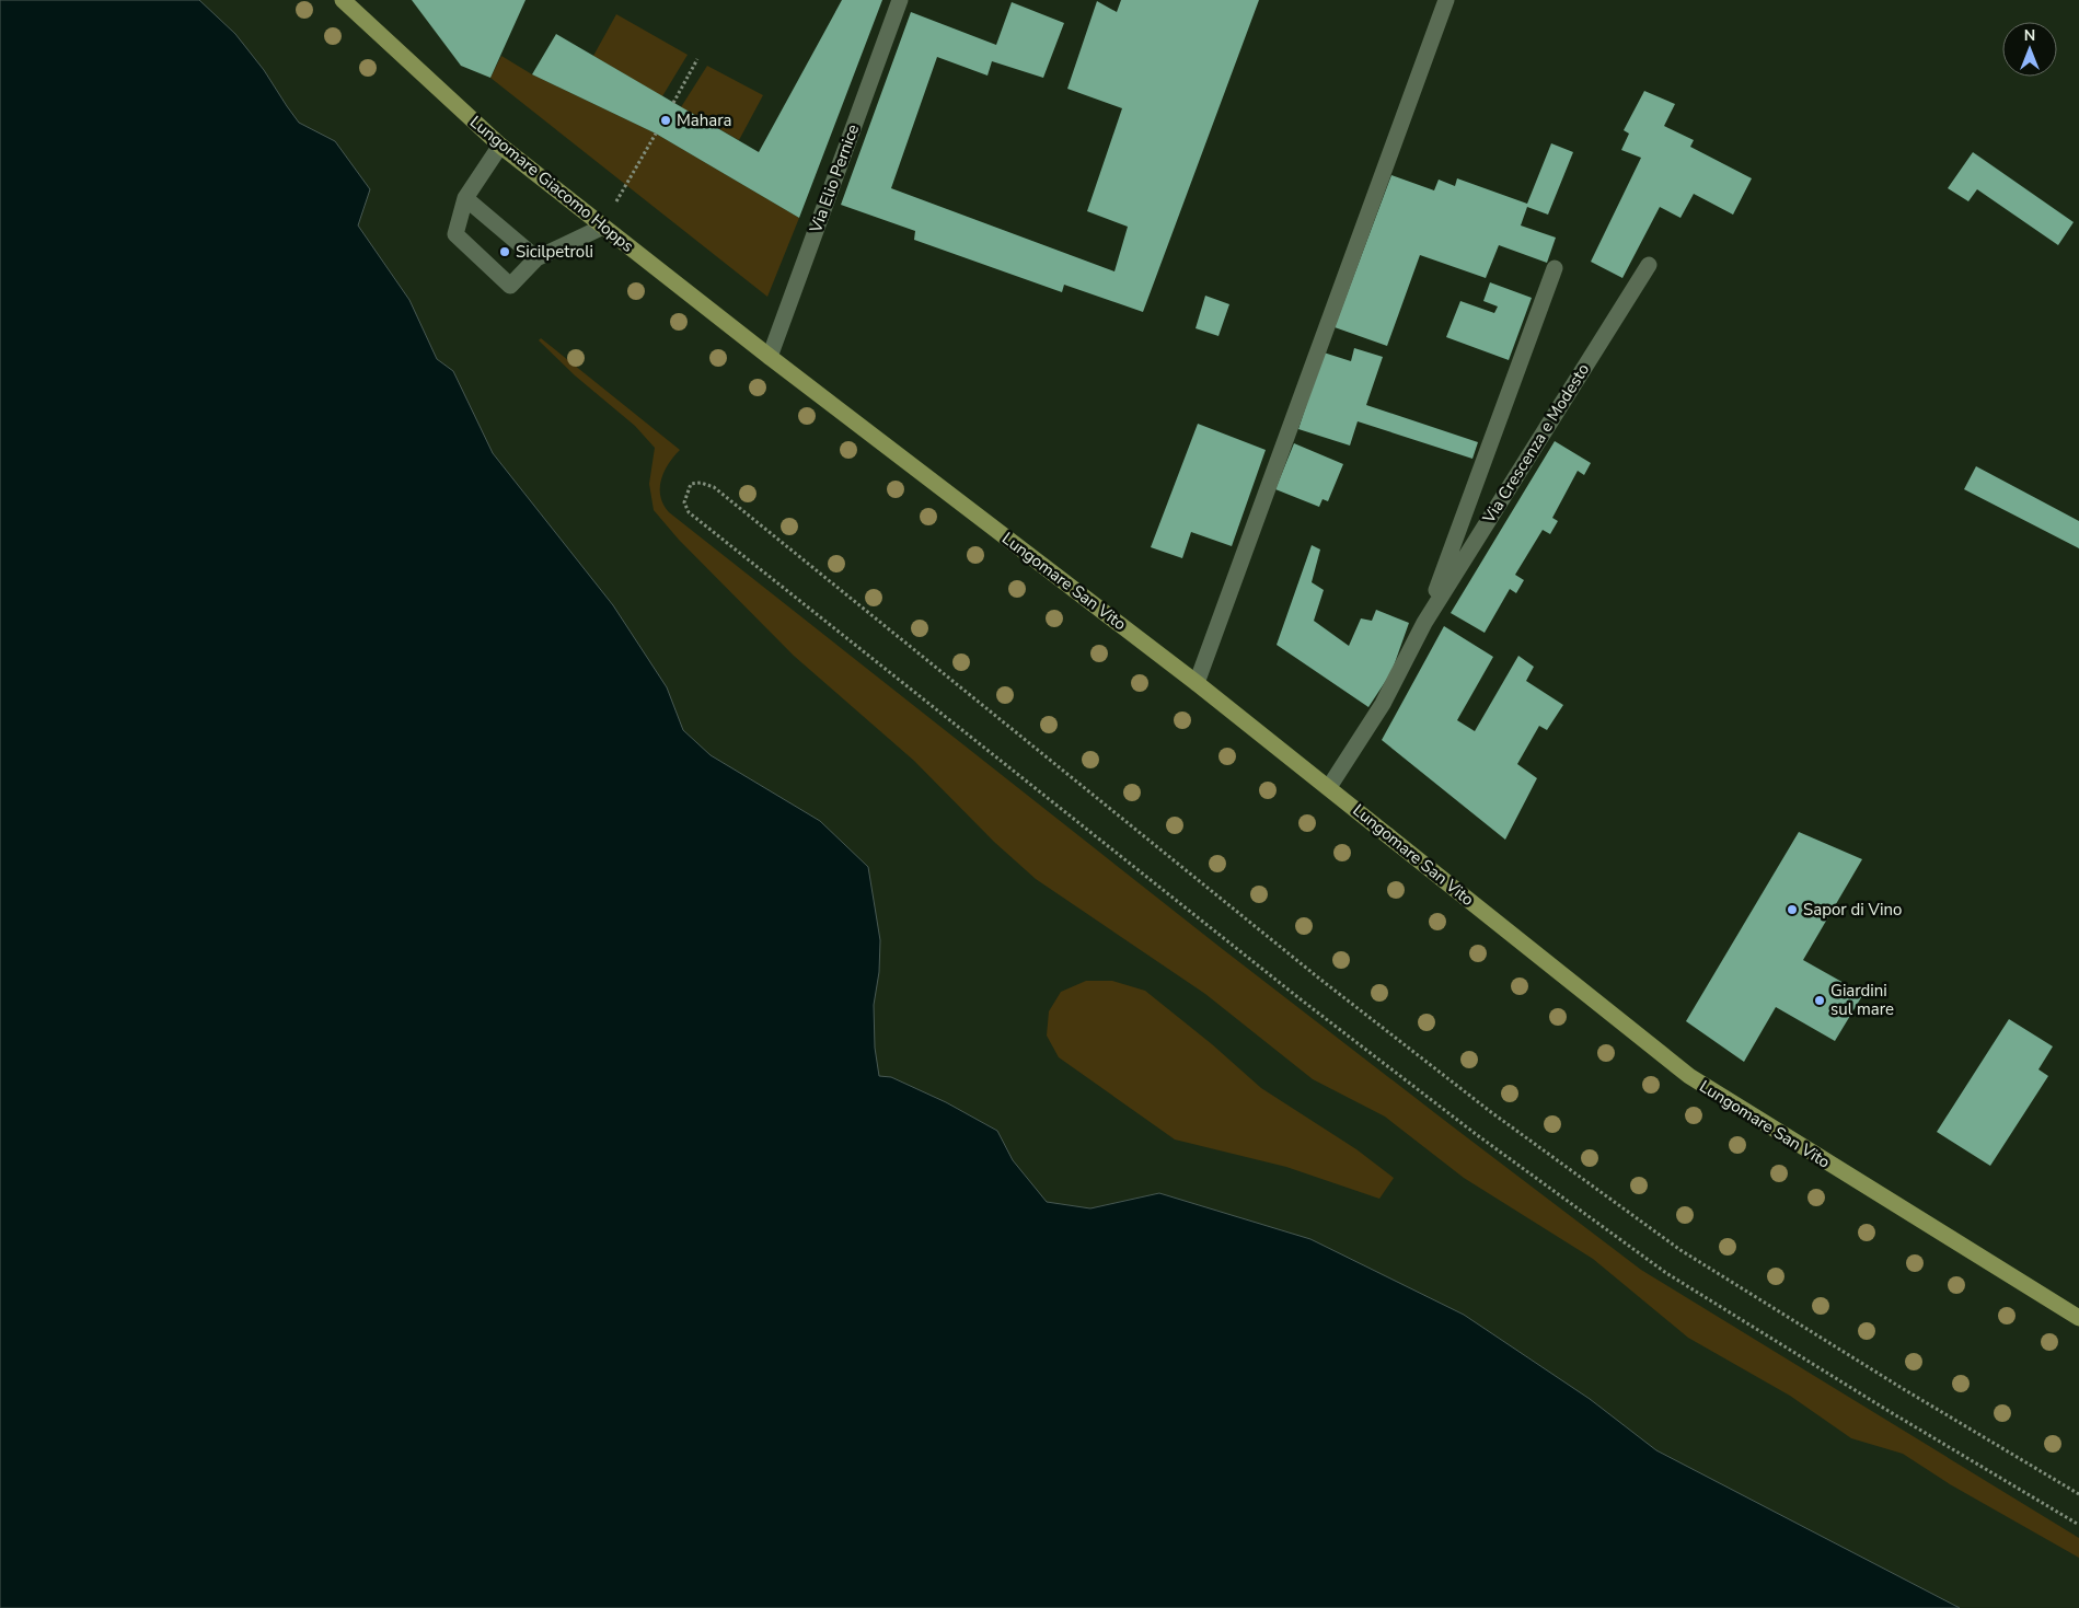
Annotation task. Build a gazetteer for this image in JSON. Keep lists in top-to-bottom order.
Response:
{
  "streets": {
    "main road": ["Lungomare Giacomo Hopps", "Lungomare San Vito"],
    "street": ["Via Elio Pernice", "Via Crescenza e Modesto"]
  },
  "crossings": [
    ["Via Elio Pernice", "Lungomare Giacomo Hopps"],
    ["Via Elio Pernice", "Lungomare San Vito"],
    ["Lungomare Giacomo Hopps", "Lungomare San Vito"],
    ["Via Crescenza e Modesto", "Lungomare San Vito"]
  ],
  "places": [
    "Mahara",
    "Sicilpetroli",
    "Sapor di Vino",
    "Giardini sul mare"
  ],
  "north": "top"
}
